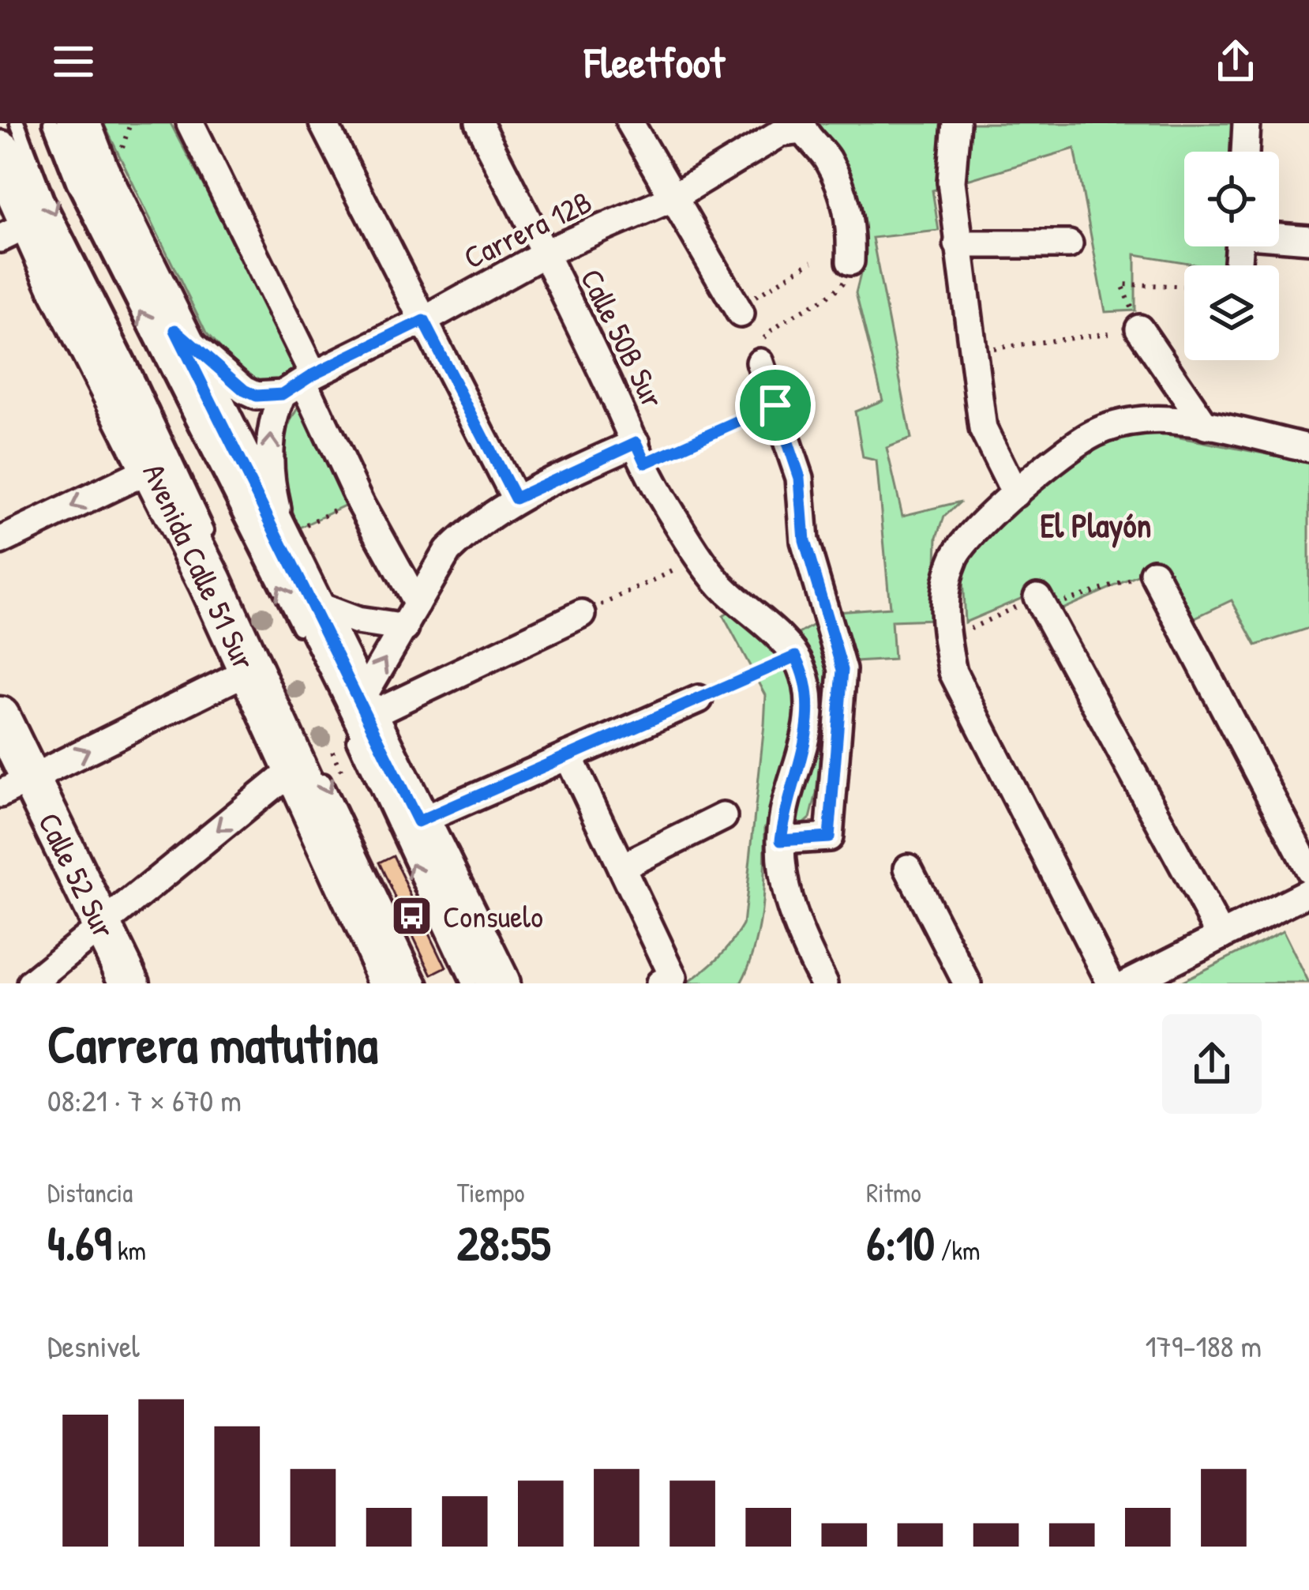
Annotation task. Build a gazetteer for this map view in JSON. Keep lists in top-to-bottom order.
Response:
{
  "streets": {
    "main road": ["Avenida Calle 51 Sur"],
    "street": ["Carrera 12B", "Calle 50B Sur", "Calle 52 Sur"]
  },
  "crossings": [
    ["Carrera 12B", "Calle 50B Sur"]
  ],
  "districts": ["El Playón"],
  "places": {
    "bus stop": ["Consuelo"]
  },
  "page": {
    "header": "Fleetfoot",
    "heading": ["Carrera matutina", "08:21 · 7 × 670 m"],
    "stats": [
      ["Distancia", "4.69 km"],
      ["Tiempo", "28:55"],
      ["Ritmo", "6:10 /km"]
    ],
    "chart": ["Desnivel", "179–188 m"]
  }
}
